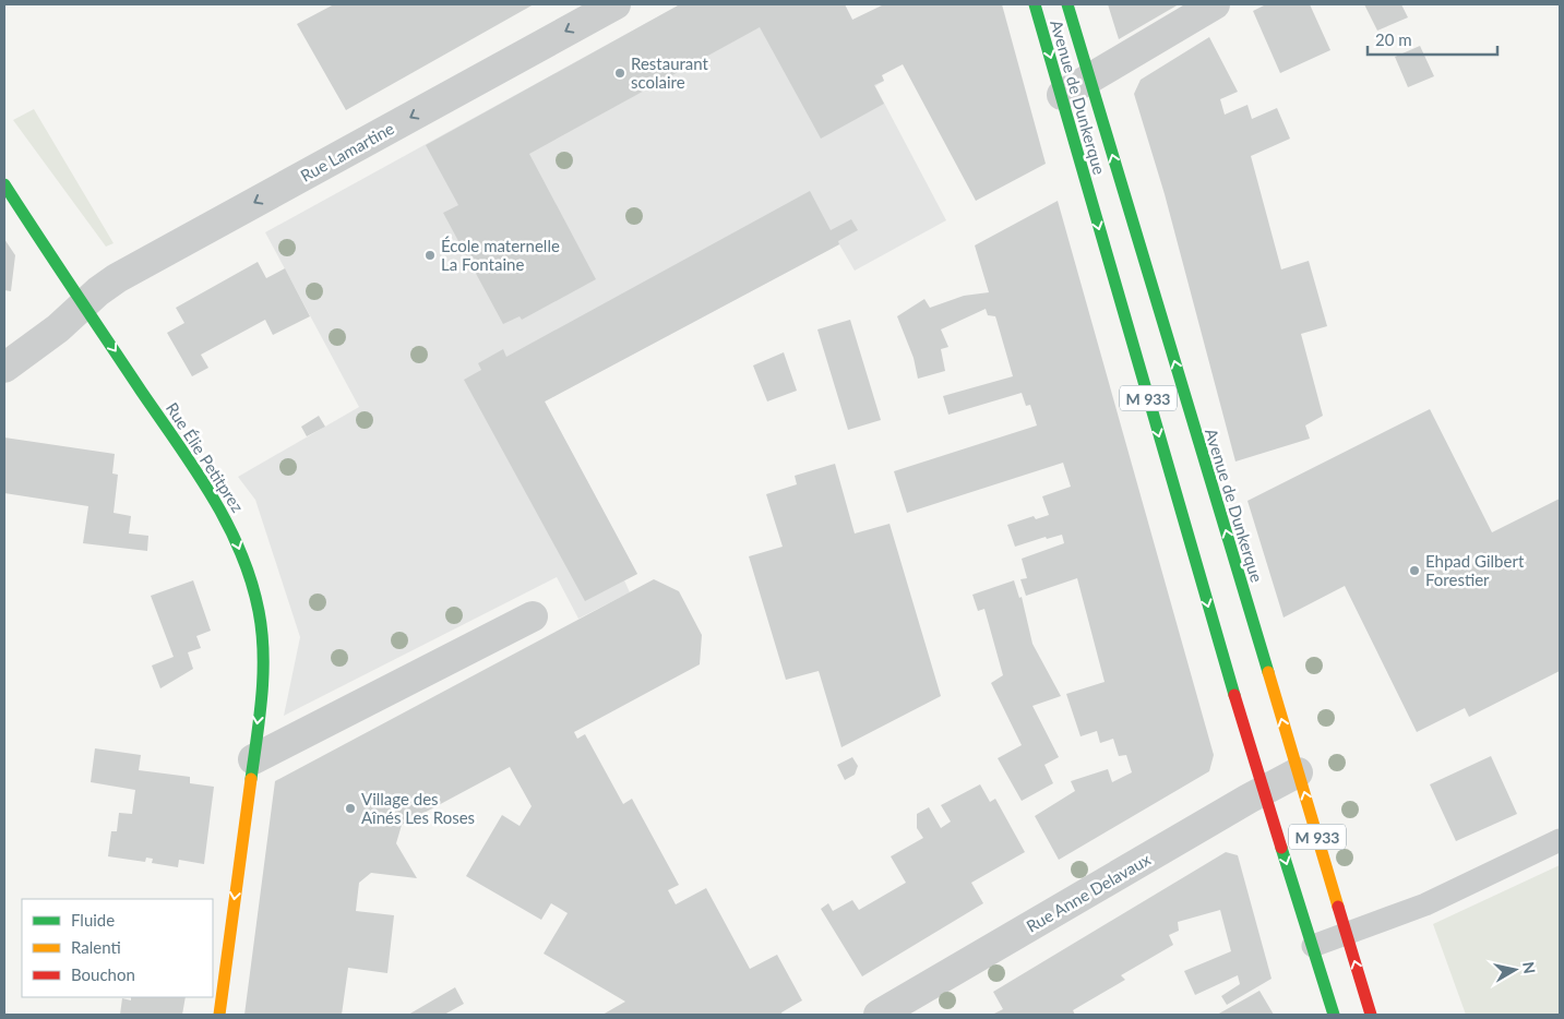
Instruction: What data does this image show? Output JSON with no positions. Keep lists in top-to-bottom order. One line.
{"streets":{"main road":["Avenue de Dunkerque","M 933","Rue Élie Petitprez"],"street":["Rue Lamartine","Rue Anne Delavaux"]},"crossings":[["Avenue de Dunkerque","Rue Anne Delavaux"],["Rue Lamartine","Rue Élie Petitprez"]],"one_way":["Rue Lamartine","Rue Élie Petitprez"],"places":["Restaurant scolaire","École maternelle La Fontaine","Ehpad Gilbert Forestier","Village des Aînés Les Roses"],"legend":["Fluide","Ralenti","Bouchon"],"scale_bar":"20 m","north":"right"}
